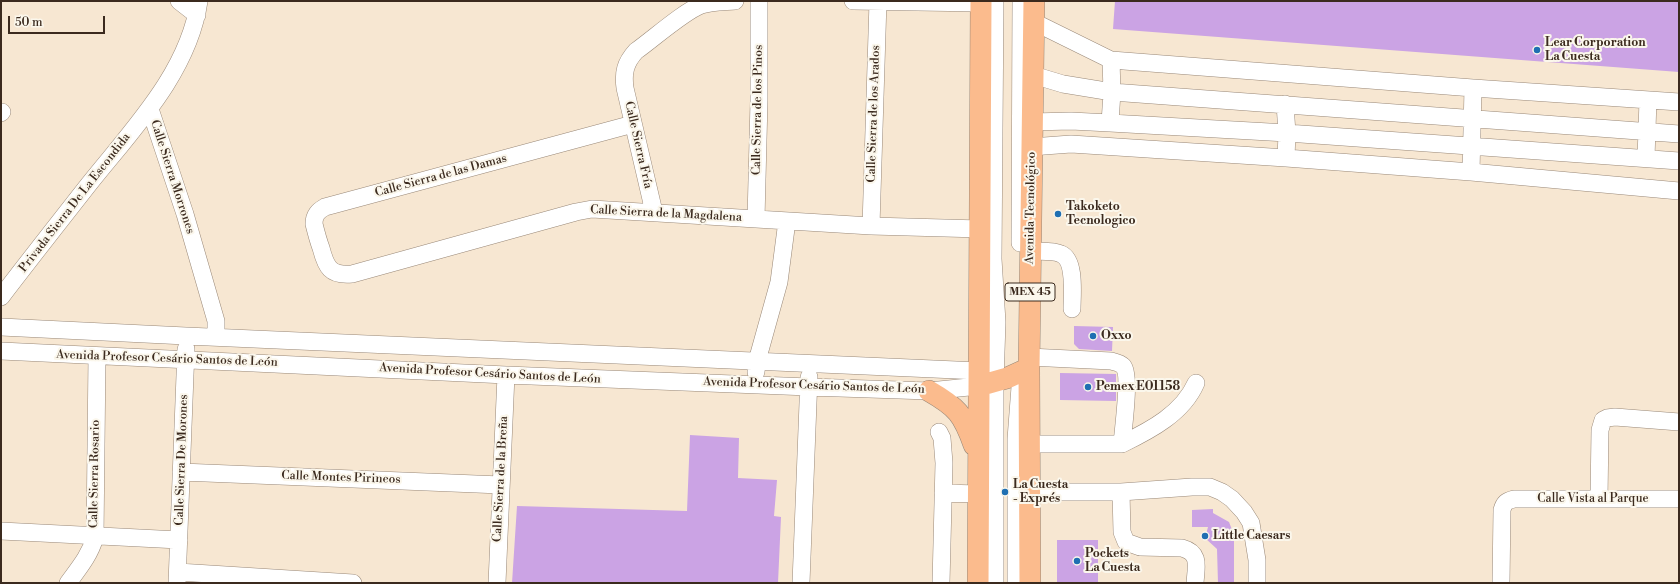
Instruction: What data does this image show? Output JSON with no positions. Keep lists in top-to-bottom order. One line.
{"streets":{"main road":["Avenida Tecnológico","MEX 45"],"street":["Calle Sierra de los Pinos","Calle Sierra de los Arados","Calle Sierra Fría","Calle Sierra de las Damas","Calle Sierra Morrones","Privada Sierra De La Escondida","Calle Sierra de la Magdalena","Avenida Profesor Cesário Santos de León","Calle Sierra De Morones","Calle Sierra Rosario","Calle Montes Pirineos","Calle Sierra de la Breña","Calle Vista al Parque"]},"crossings":[["Calle Sierra de los Pinos","Calle Sierra de la Magdalena"],["Calle Sierra de los Arados","Calle Sierra de la Magdalena"],["Calle Sierra Fría","Calle Sierra de las Damas"],["Calle Sierra Fría","Calle Sierra de la Magdalena"],["Calle Sierra de las Damas","Calle Sierra de la Magdalena"],["Calle Sierra Morrones","Privada Sierra De La Escondida"],["Calle Sierra Morrones","Avenida Profesor Cesário Santos de León"],["Avenida Profesor Cesário Santos de León","Calle Sierra De Morones"],["Avenida Profesor Cesário Santos de León","Calle Sierra Rosario"],["Avenida Profesor Cesário Santos de León","Calle Sierra de la Breña"],["Calle Sierra De Morones","Calle Montes Pirineos"],["Calle Montes Pirineos","Calle Sierra de la Breña"]],"places":["Lear Corporation La Cuesta","Takoketo Tecnologico","Oxxo","Pemex E01158","La Cuesta - Exprés","Little Caesars","Pockets La Cuesta"],"scale_bar":"50 m"}
